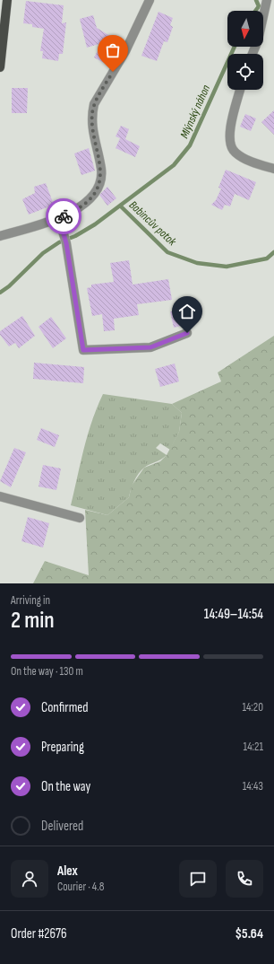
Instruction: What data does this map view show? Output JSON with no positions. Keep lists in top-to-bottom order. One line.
{"water":["Mlýnský náhon","Babincův potok"],"north":"bottom","page":{"heading":["2 min","Arriving in","14:49–14:54"],"panel":["Alex","Courier · 4.8","Order #2676","$5.64"],"bar":"On the way · 130 m","list":[["Confirmed","14:20"],["Preparing","14:21"],["On the way","14:43"],"Delivered"]}}
